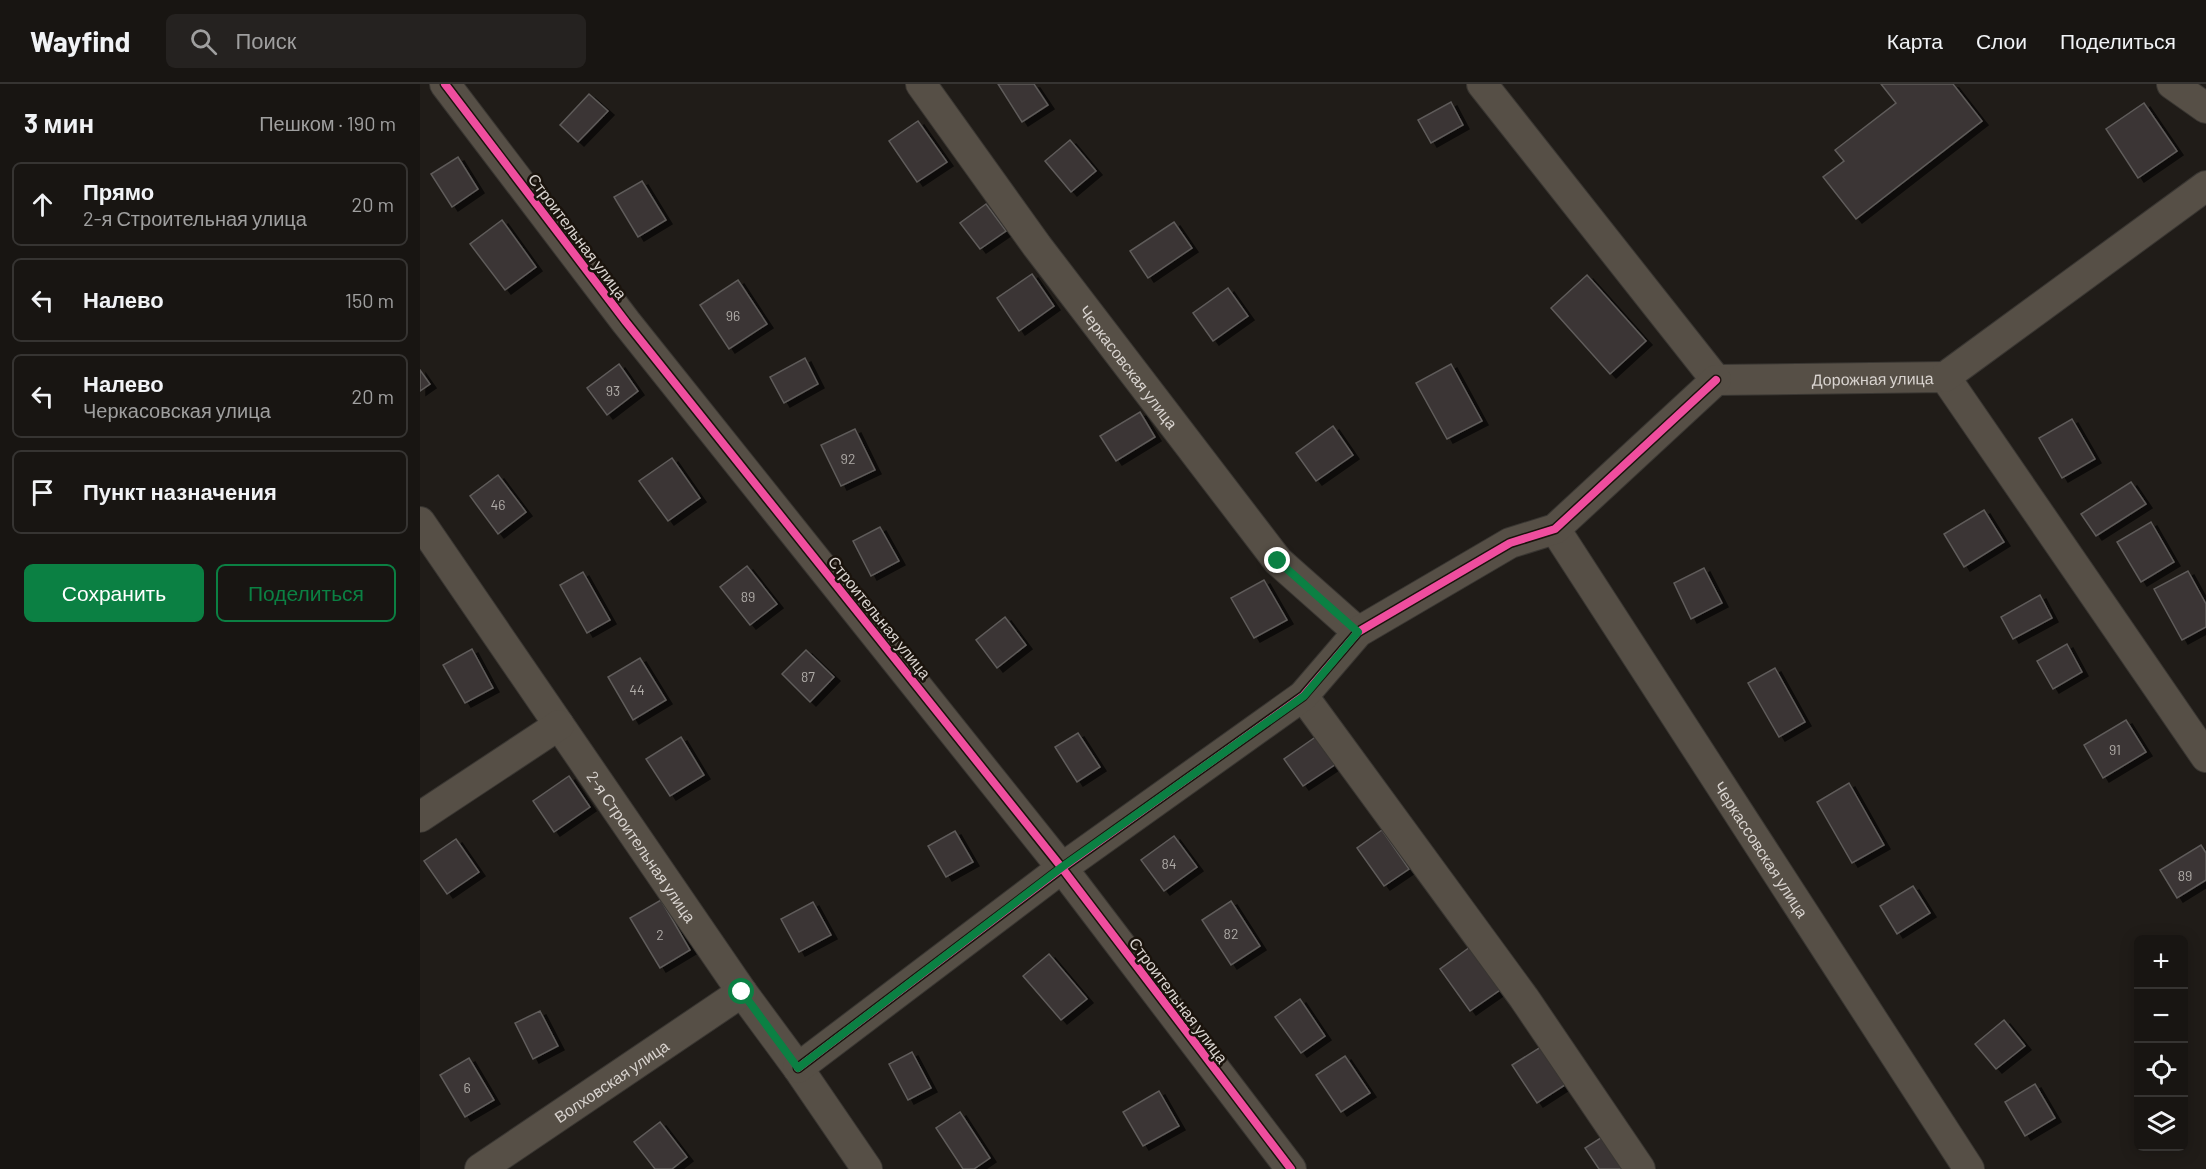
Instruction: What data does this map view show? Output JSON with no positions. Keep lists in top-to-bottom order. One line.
{"streets":{"street":["Строительная улица","Черкасовская улица","Дорожная улица","2-я Строительная улица","Черкассовская улица","Волховская улица"]},"crossings":[["2-я Строительная улица","Волховская улица"]],"house_numbers":["96","93","92","46","89","87","44","91","84","89","82","2","6"],"page":{"header":"Wayfind","search":"Поиск","nav":["Карта","Слои","Поделиться"],"heading":["3 мин","Пешком · 190 m"],"list":[["Прямо","2-я Строительная улица","20 m"],["Налево","150 m"],["Налево","Черкасовская улица","20 m"],"Пункт назначения"],"buttons":["Сохранить","Поделиться"],"map_buttons":["+","−"]}}
